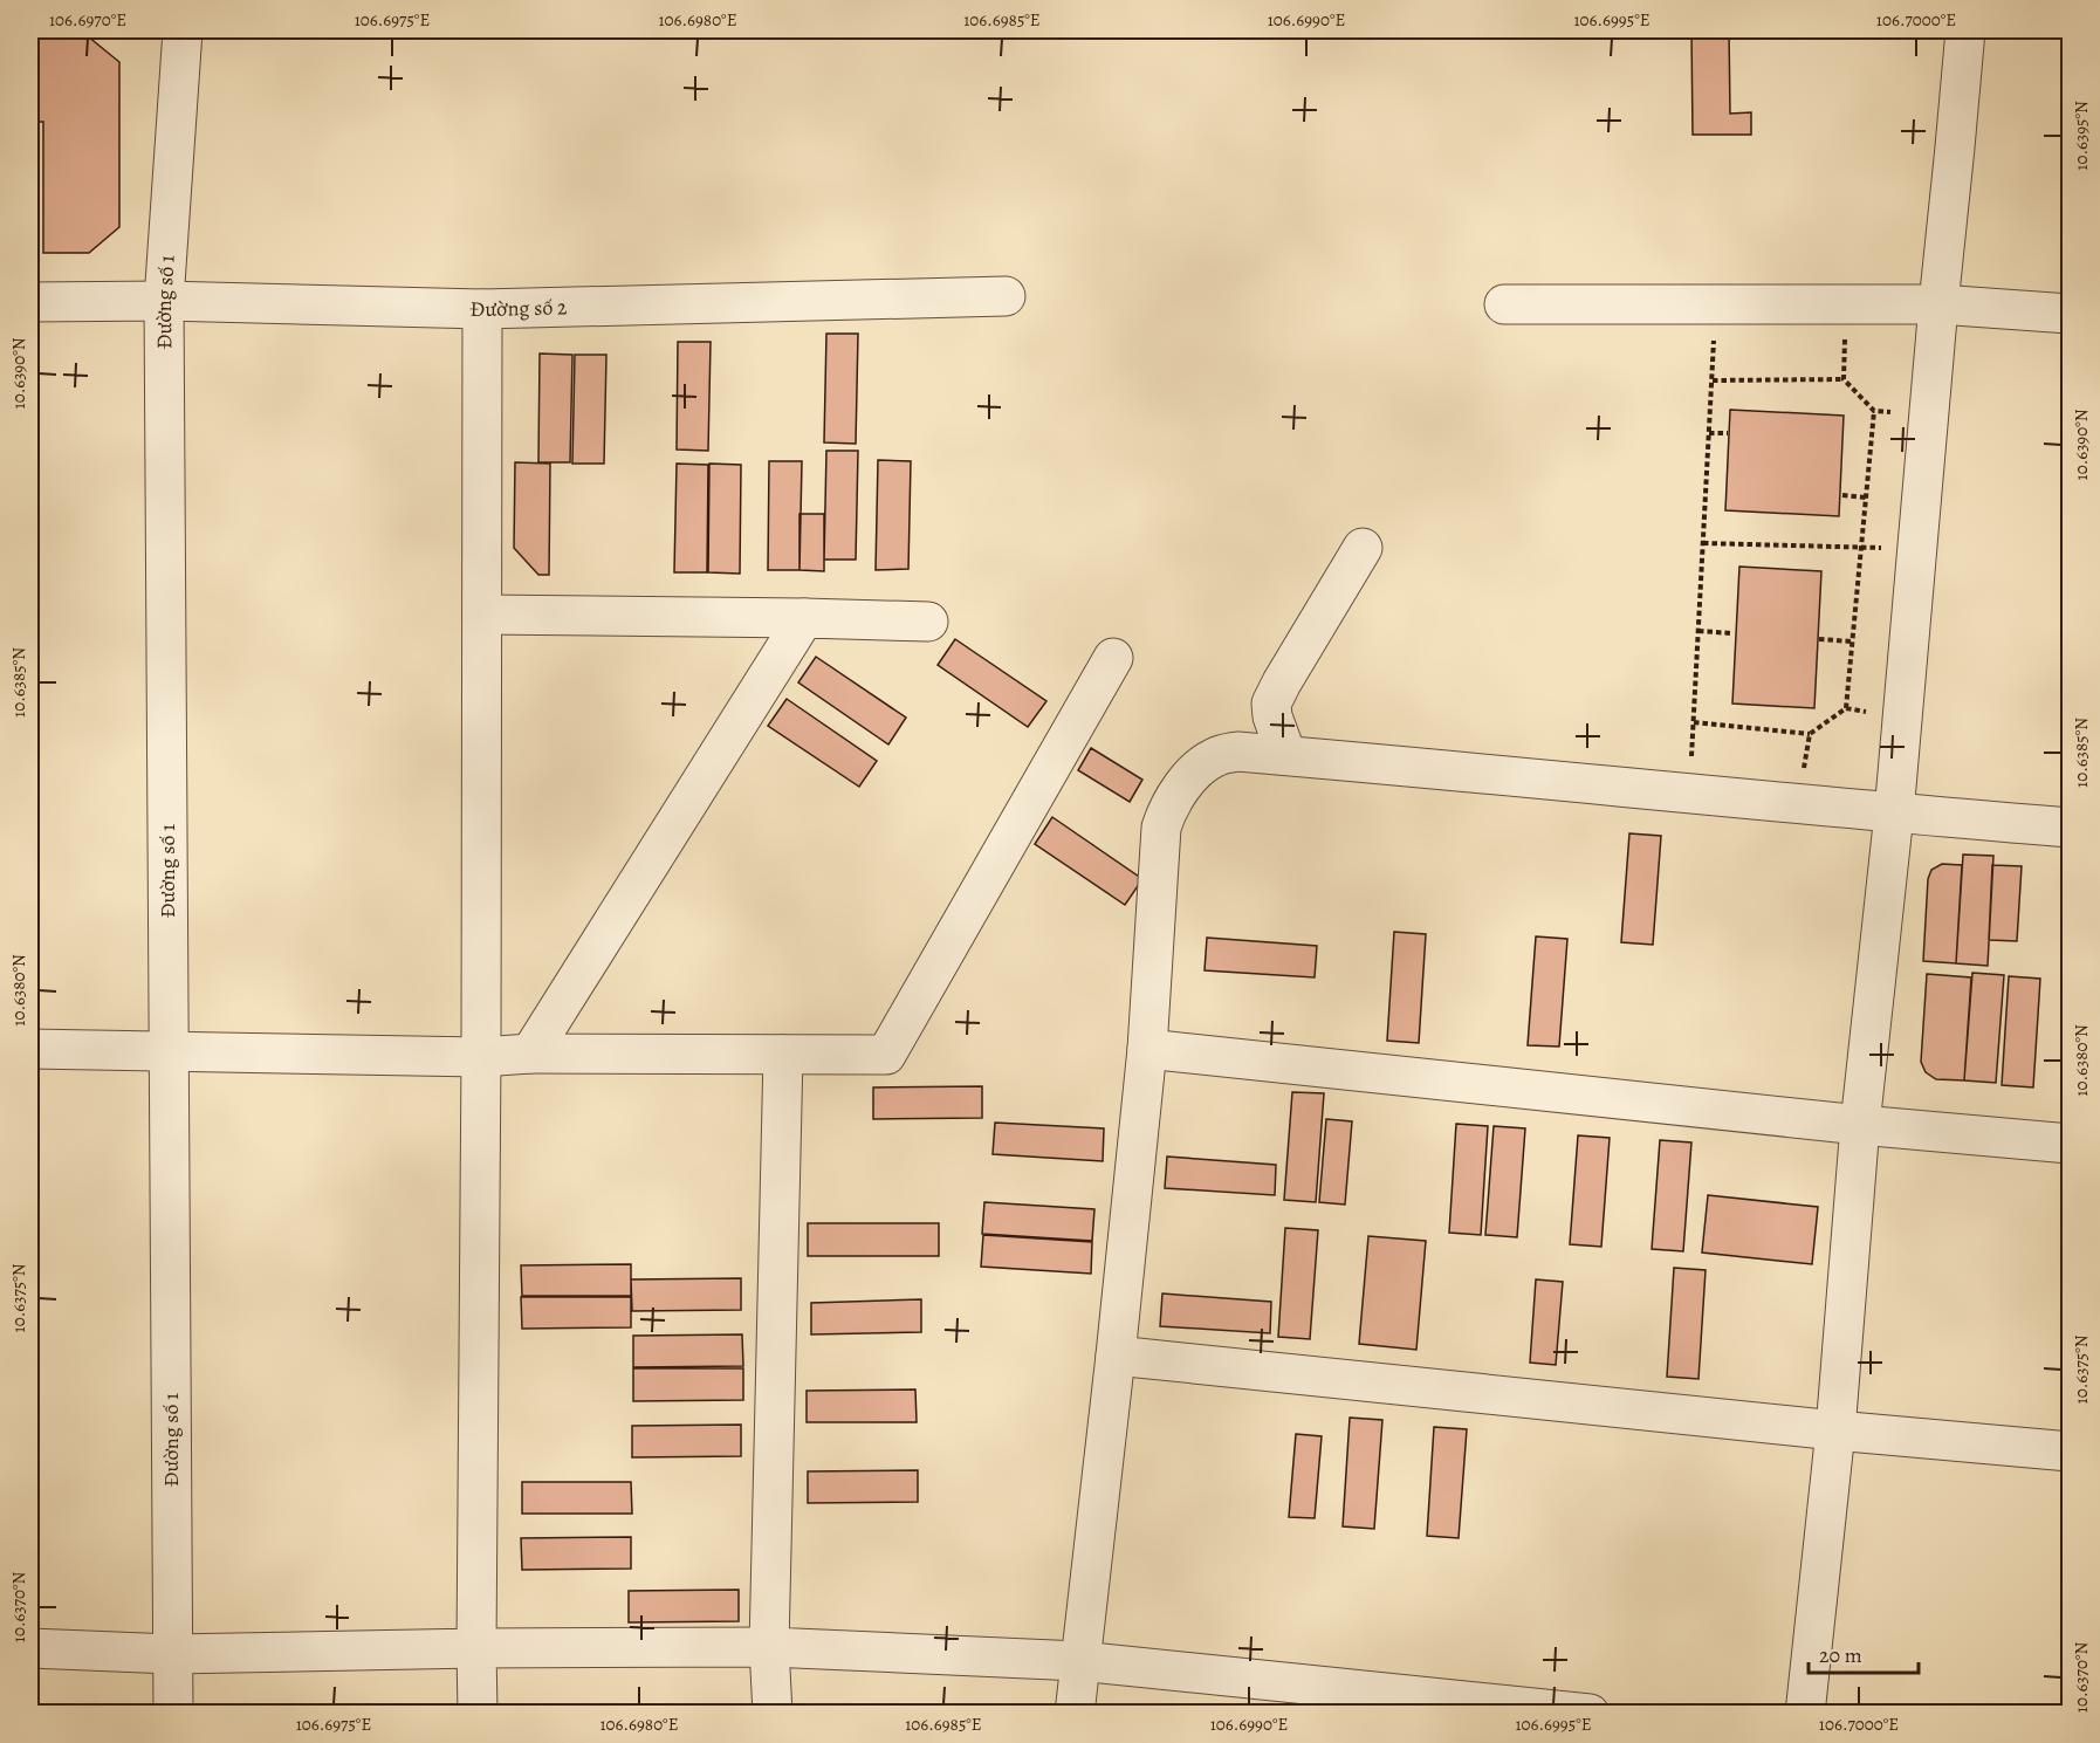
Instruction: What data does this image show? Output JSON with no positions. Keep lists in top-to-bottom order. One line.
{"streets":{"street":["Đường số 1","Đường số 2"]},"crossings":[["Đường số 1","Đường số 2"]],"scale_bar":"20 m","coordinates":["106.6970°E","106.6975°E","106.6980°E","106.6985°E","106.6990°E","106.6995°E","106.7000°E","10.6395°N","10.6390°N","10.6385°N","10.6380°N","10.6375°N","10.6370°N"]}
